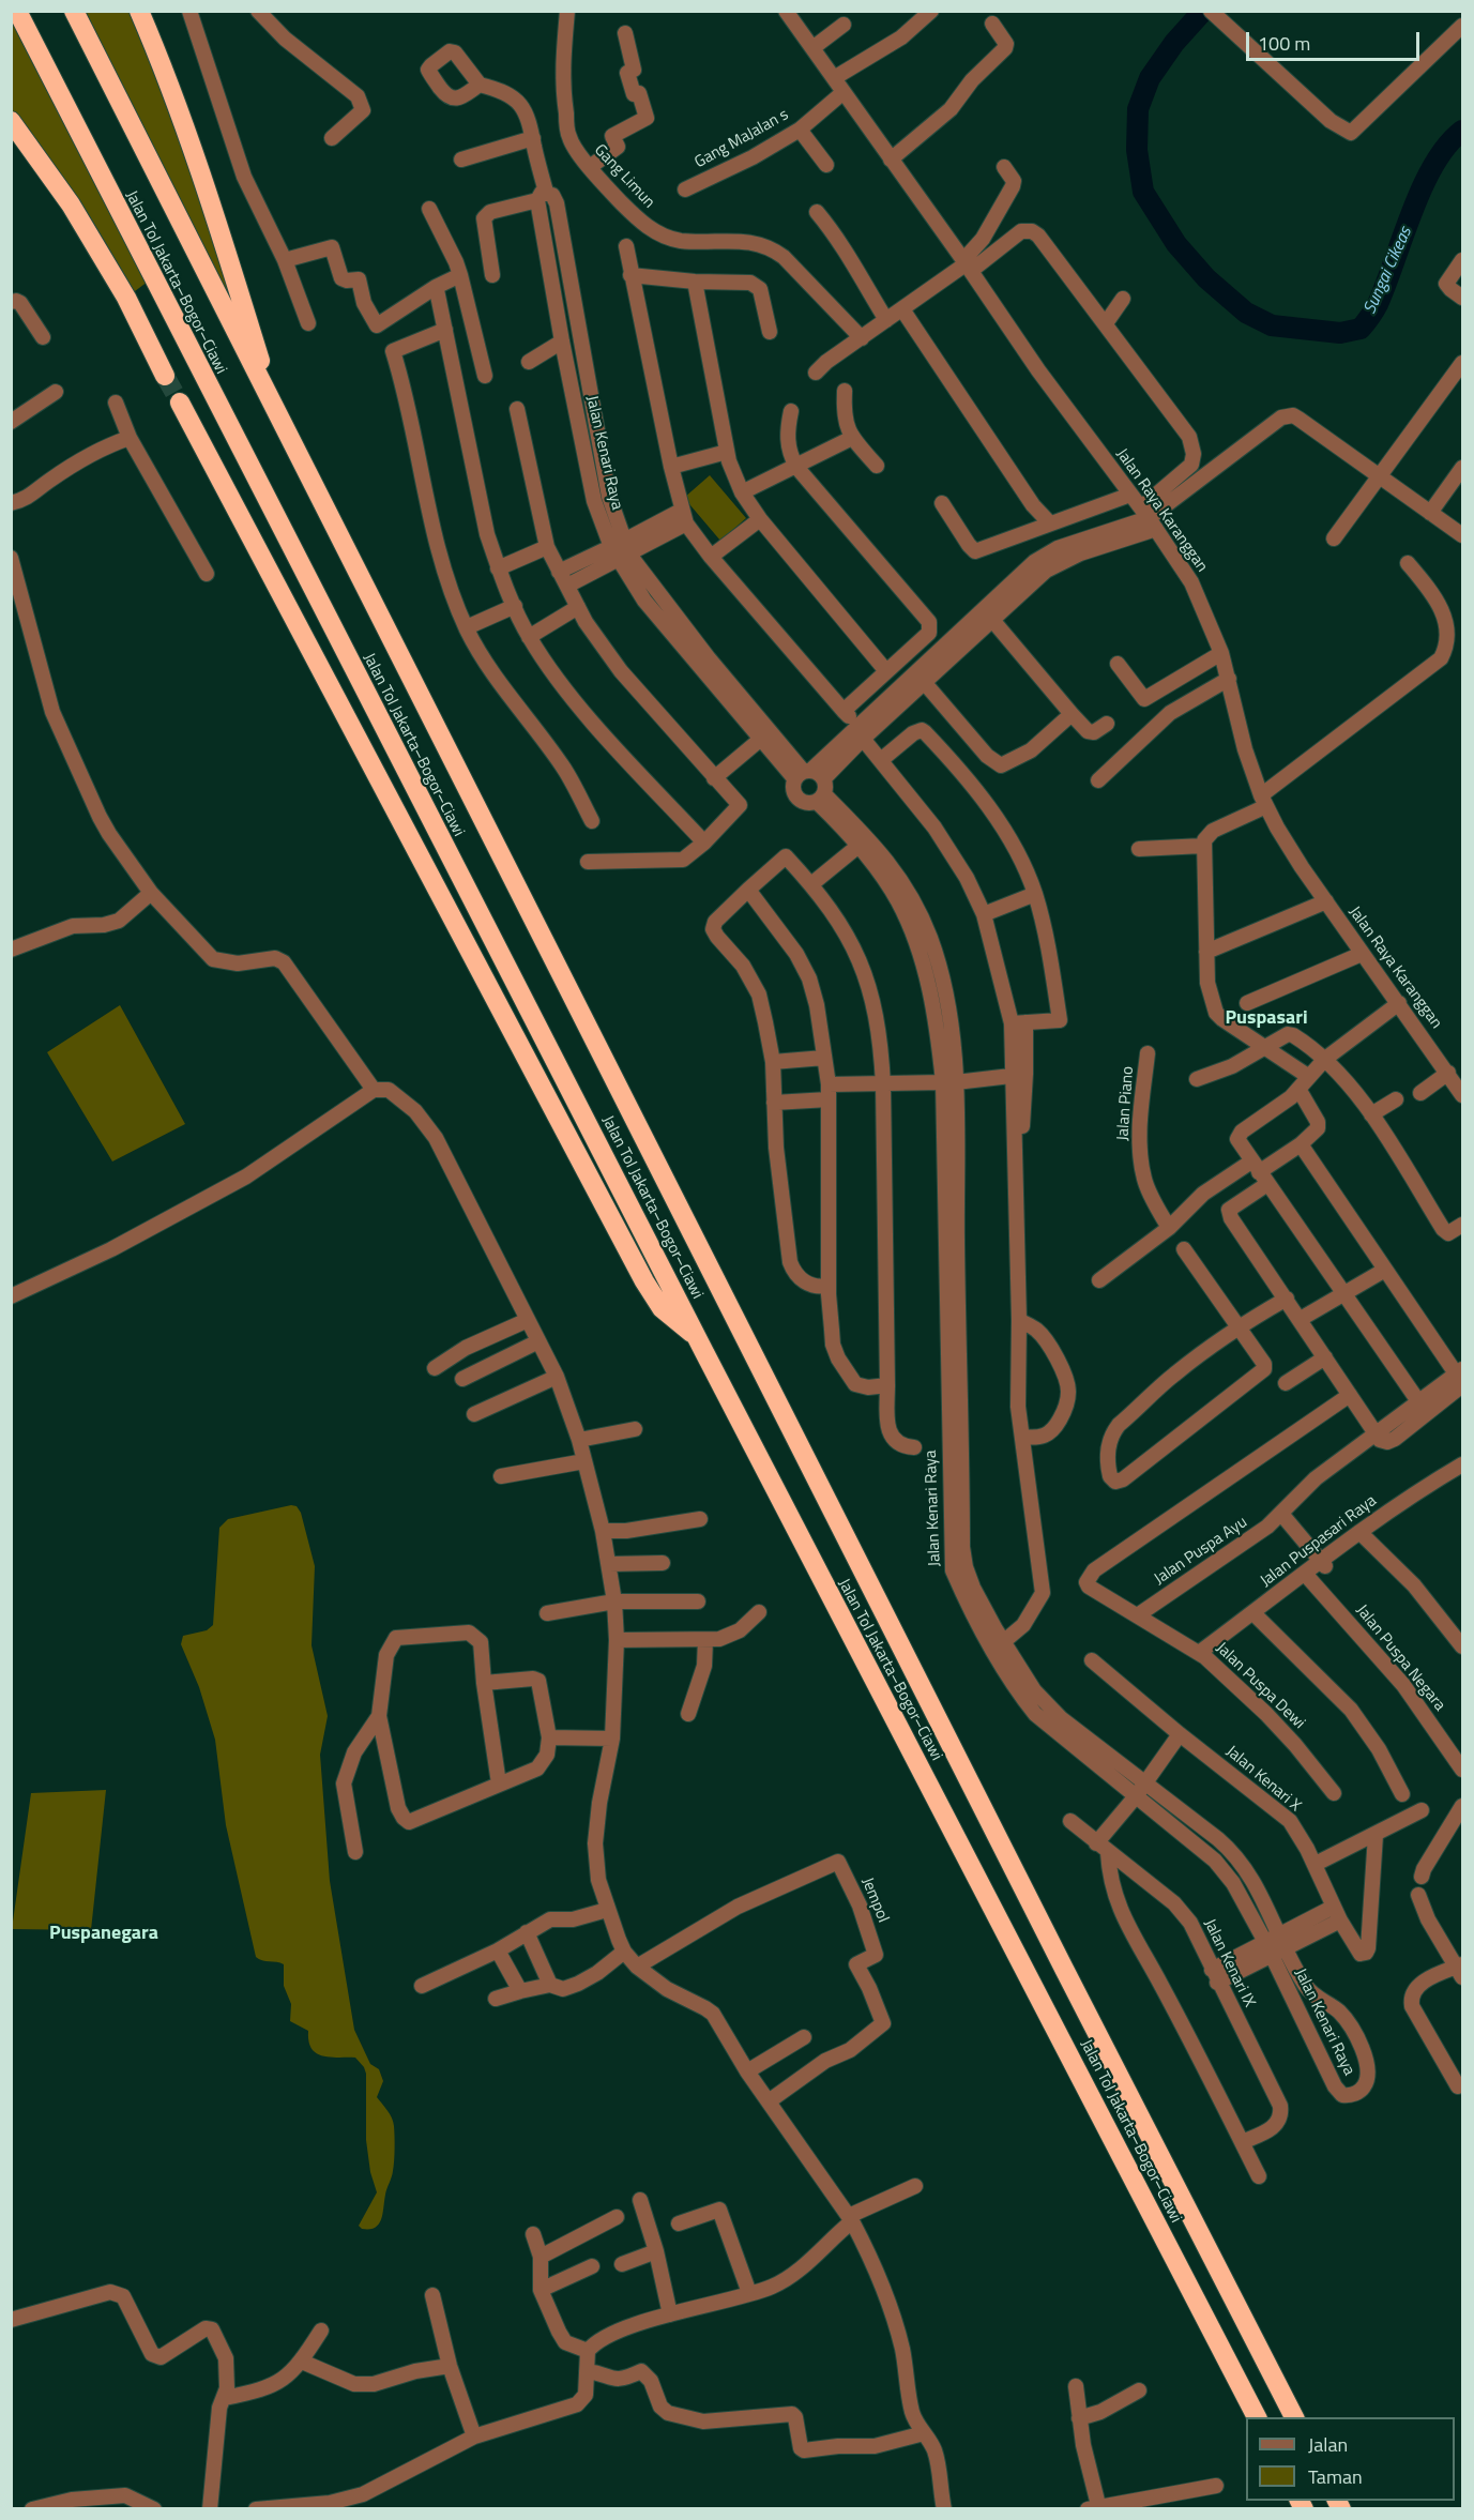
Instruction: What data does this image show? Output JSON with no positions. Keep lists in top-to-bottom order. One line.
{"streets":{"highway":["Jalan Tol Jakarta–Bogor–Ciawi"],"street":["Gang MaJalan s","Gang Limun","Jalan Kenari Raya","Jalan Raya Karanggan","Jalan Piano","Jalan Puspasari Raya","Jalan Puspa Ayu","Jalan Puspa Negara","Jalan Puspa Dewi","Jalan Kenari X","Jempol","Jalan Kenari IX"]},"crossings":[["Gang MaJalan s","Jalan Raya Karanggan"],["Jalan Puspasari Raya","Jalan Puspa Negara"],["Jalan Puspasari Raya","Jalan Puspa Dewi"],["Jalan Puspa Ayu","Jalan Puspa Dewi"]],"districts":["Puspasari","Puspanegara"],"water":["Sungai Cikeas"],"legend":["Jalan","Taman"],"scale_bar":"100 m"}
